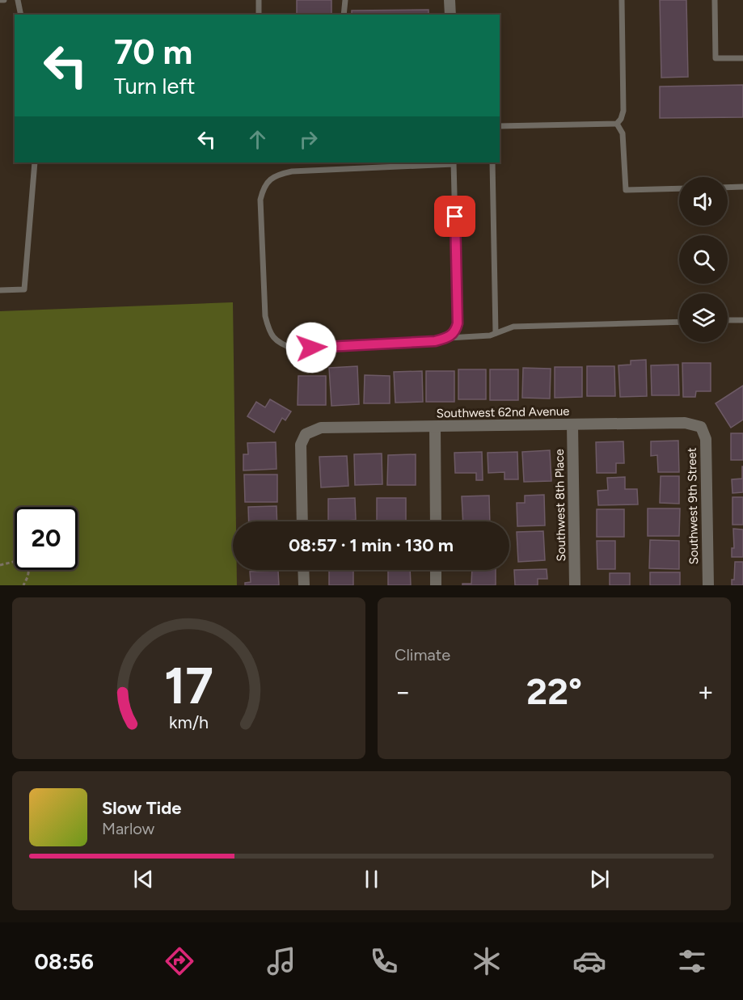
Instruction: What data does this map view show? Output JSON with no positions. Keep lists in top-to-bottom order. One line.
{"streets":{"street":["Southwest 62nd Avenue","Southwest 8th Place","Southwest 9th Street"]},"crossings":[["Southwest 62nd Avenue","Southwest 8th Place"],["Southwest 62nd Avenue","Southwest 9th Street"]],"page":{"turn":["70 m","Turn left"],"limit":"20","trip":"08:57 · 1 min · 130 m","tile":"Climate","heat":["−","22°","+"],"song":["Slow Tide","Marlow"],"tabs":"08:56","gauge":["17","km/h"]}}
